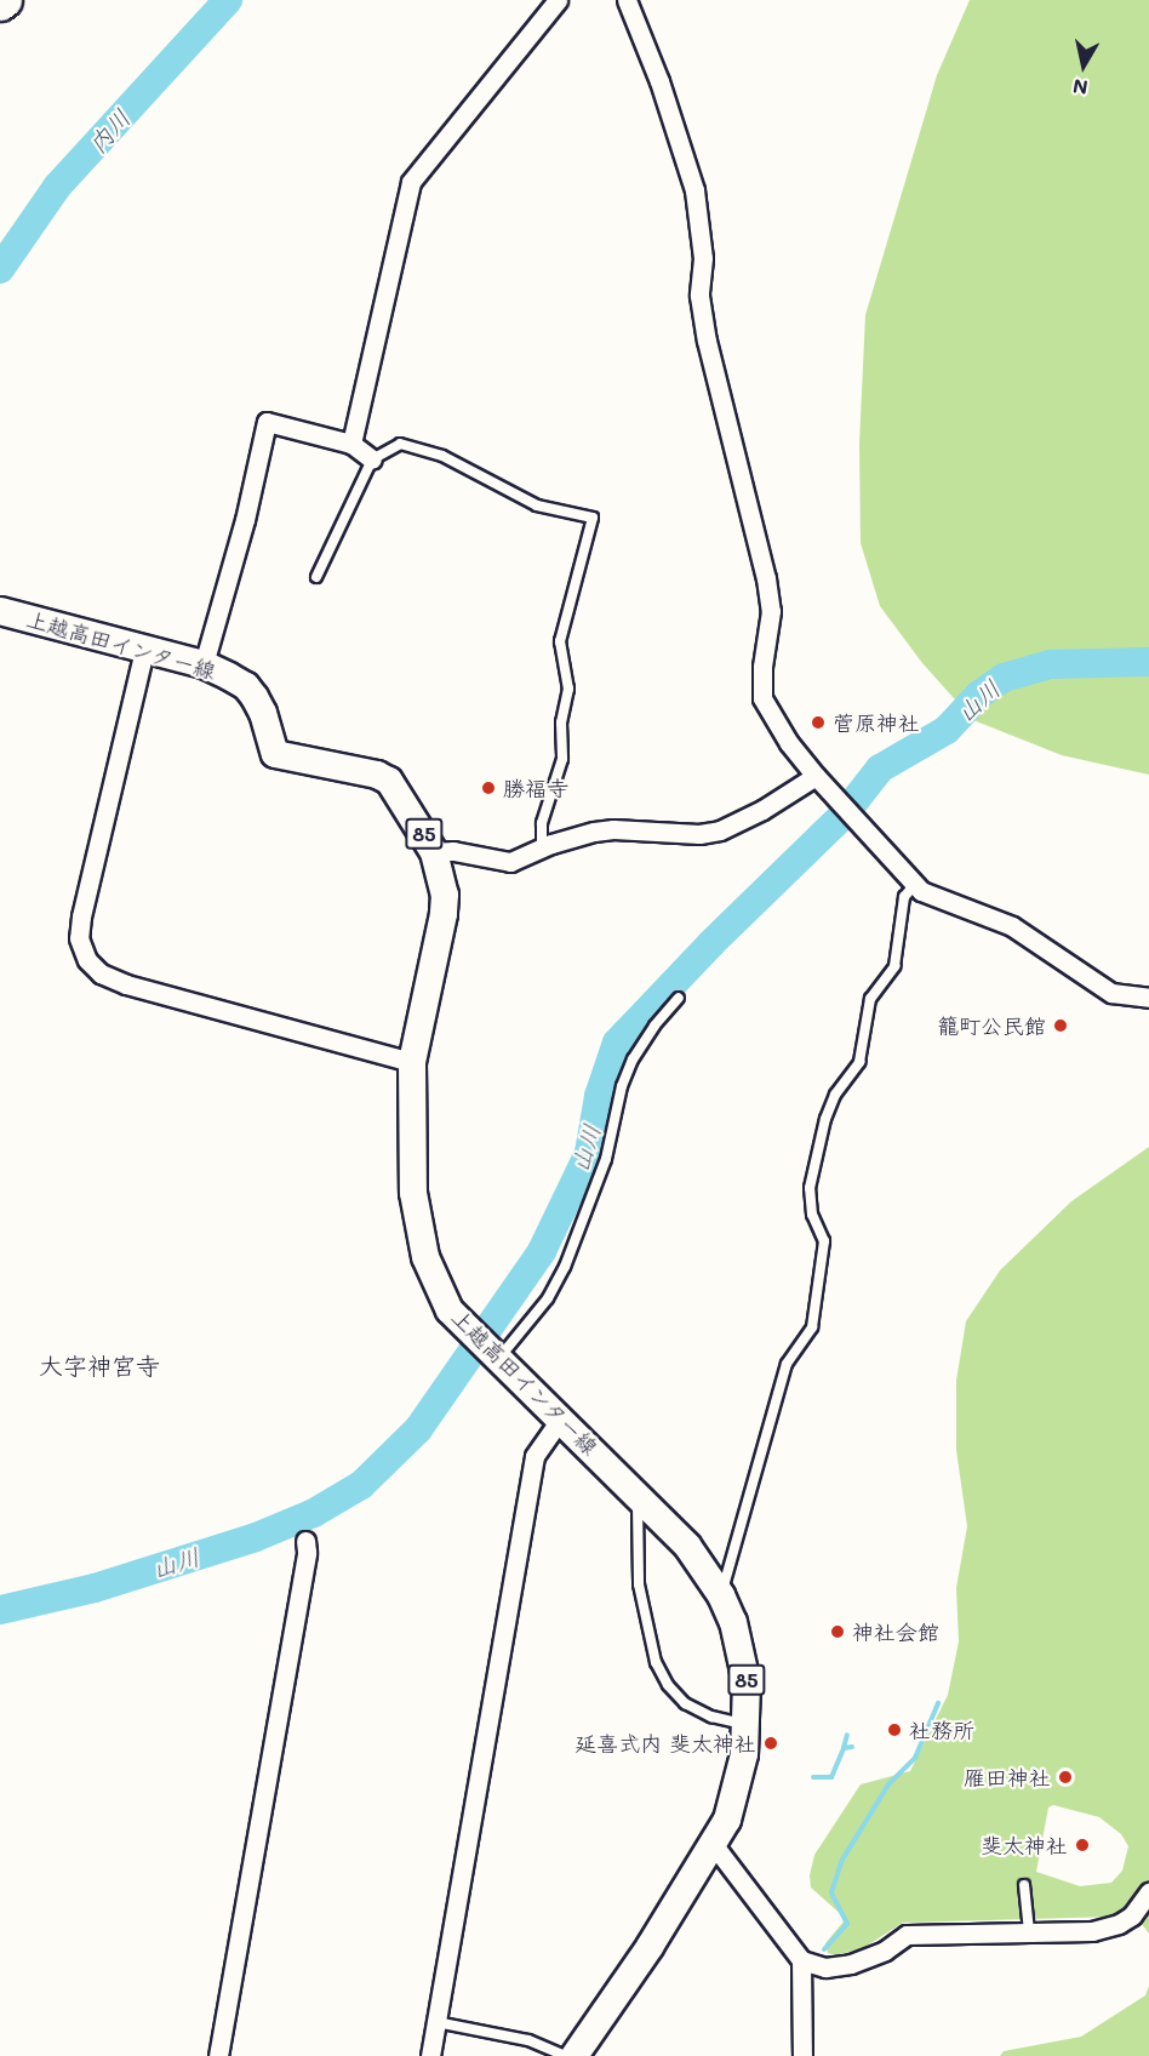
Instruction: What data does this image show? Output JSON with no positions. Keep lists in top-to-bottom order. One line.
{"streets":{"main road":["上越高田インター線","85"]},"districts":["大字神宮寺"],"water":["内川","山川"],"places":["菅原神社","勝福寺","籠町公民館","神社会館","社務所","延喜式内 斐太神社","雁田神社","斐太神社"],"north":"bottom"}
